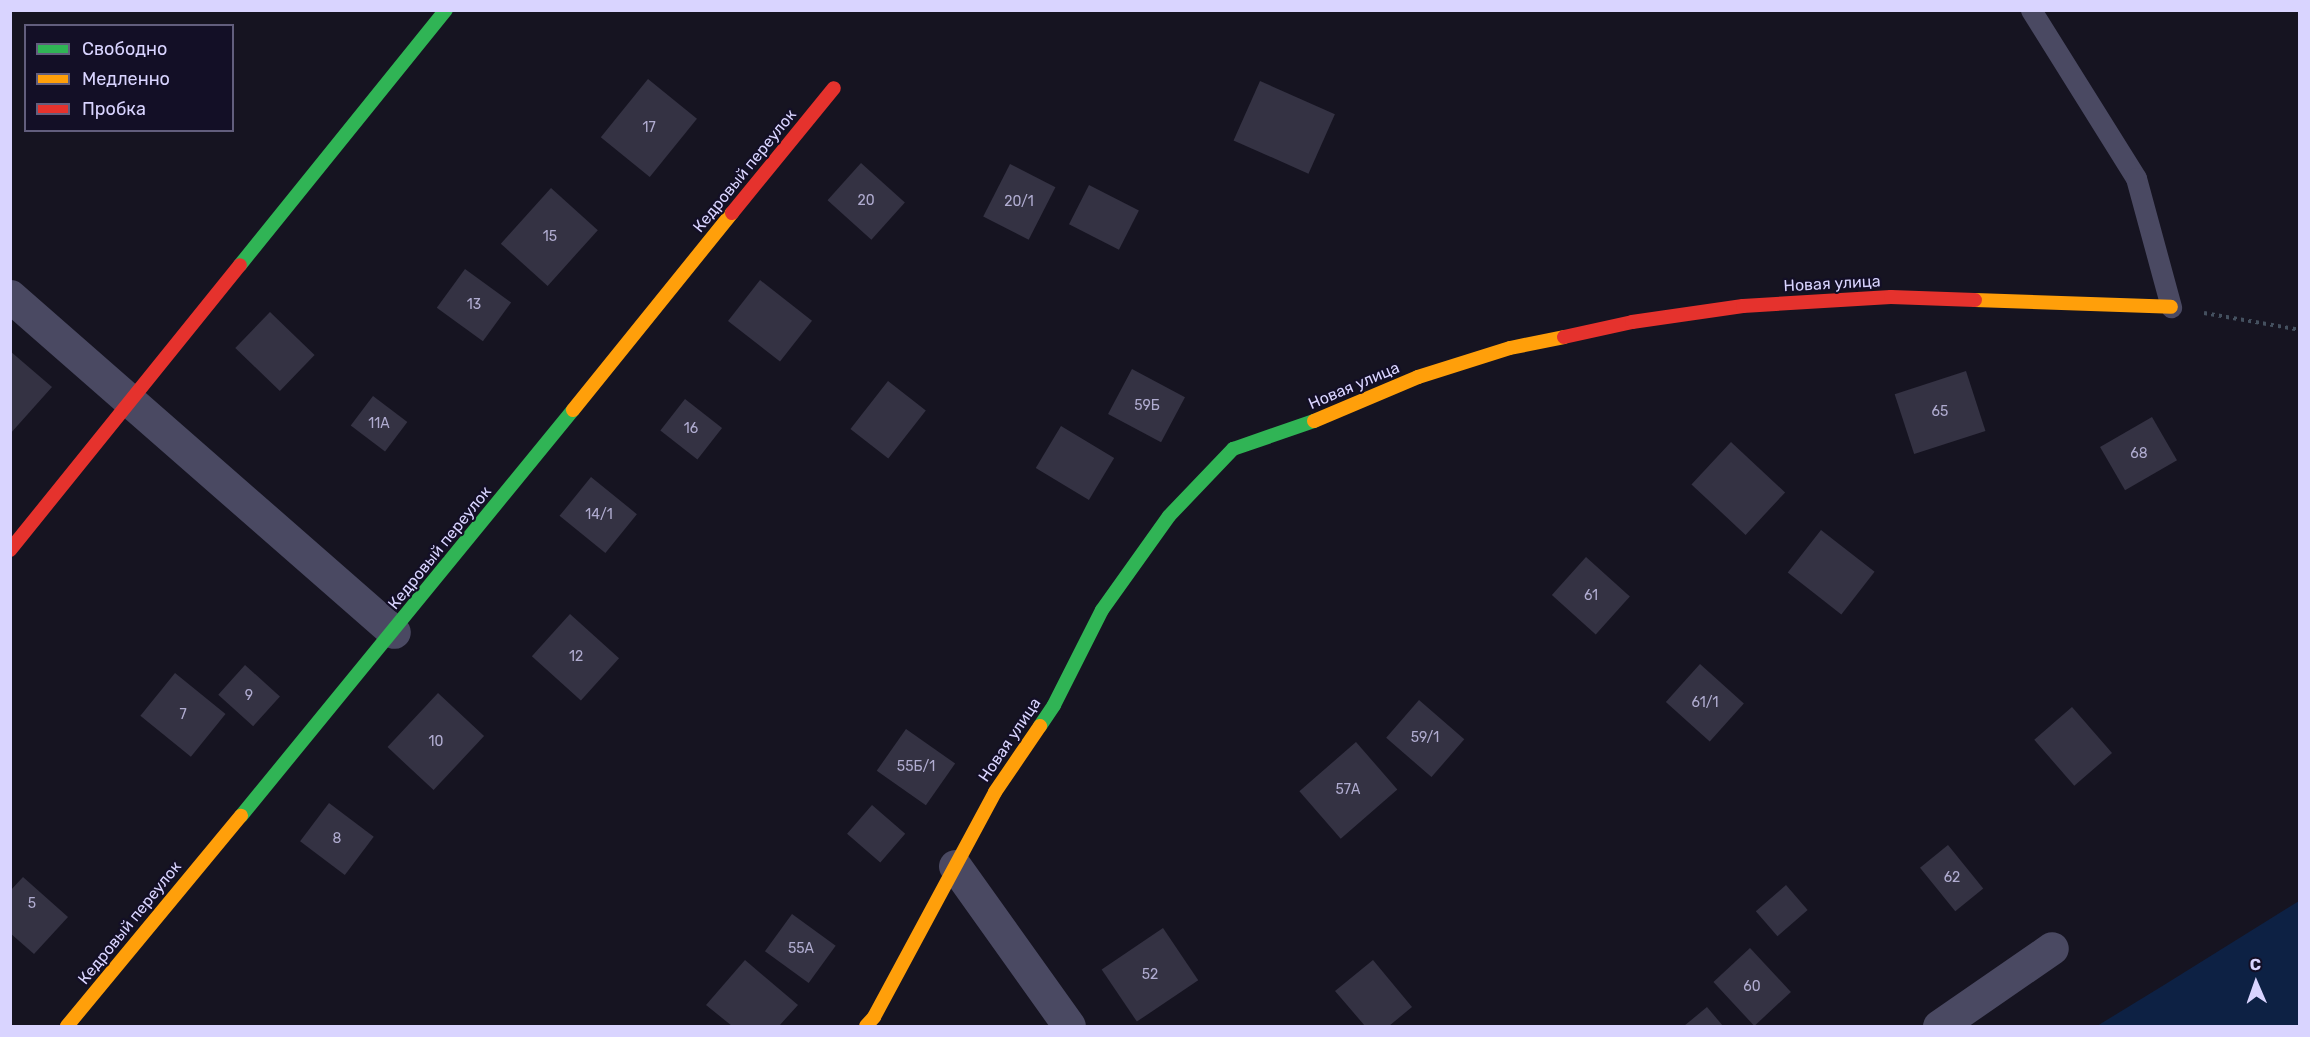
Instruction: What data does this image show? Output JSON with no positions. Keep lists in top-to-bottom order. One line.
{"streets":{"street":["Кедровый переулок","Новая улица"]},"house_numbers":["17","20","20/1","15","13","59Б","65","11А","16","68","14/1","61","12","9","61/1","7","59/1","10","55Б/1","57А","8","62","5","55А","52","60"],"legend":["Свободно","Медленно","Пробка"],"north":"top"}
